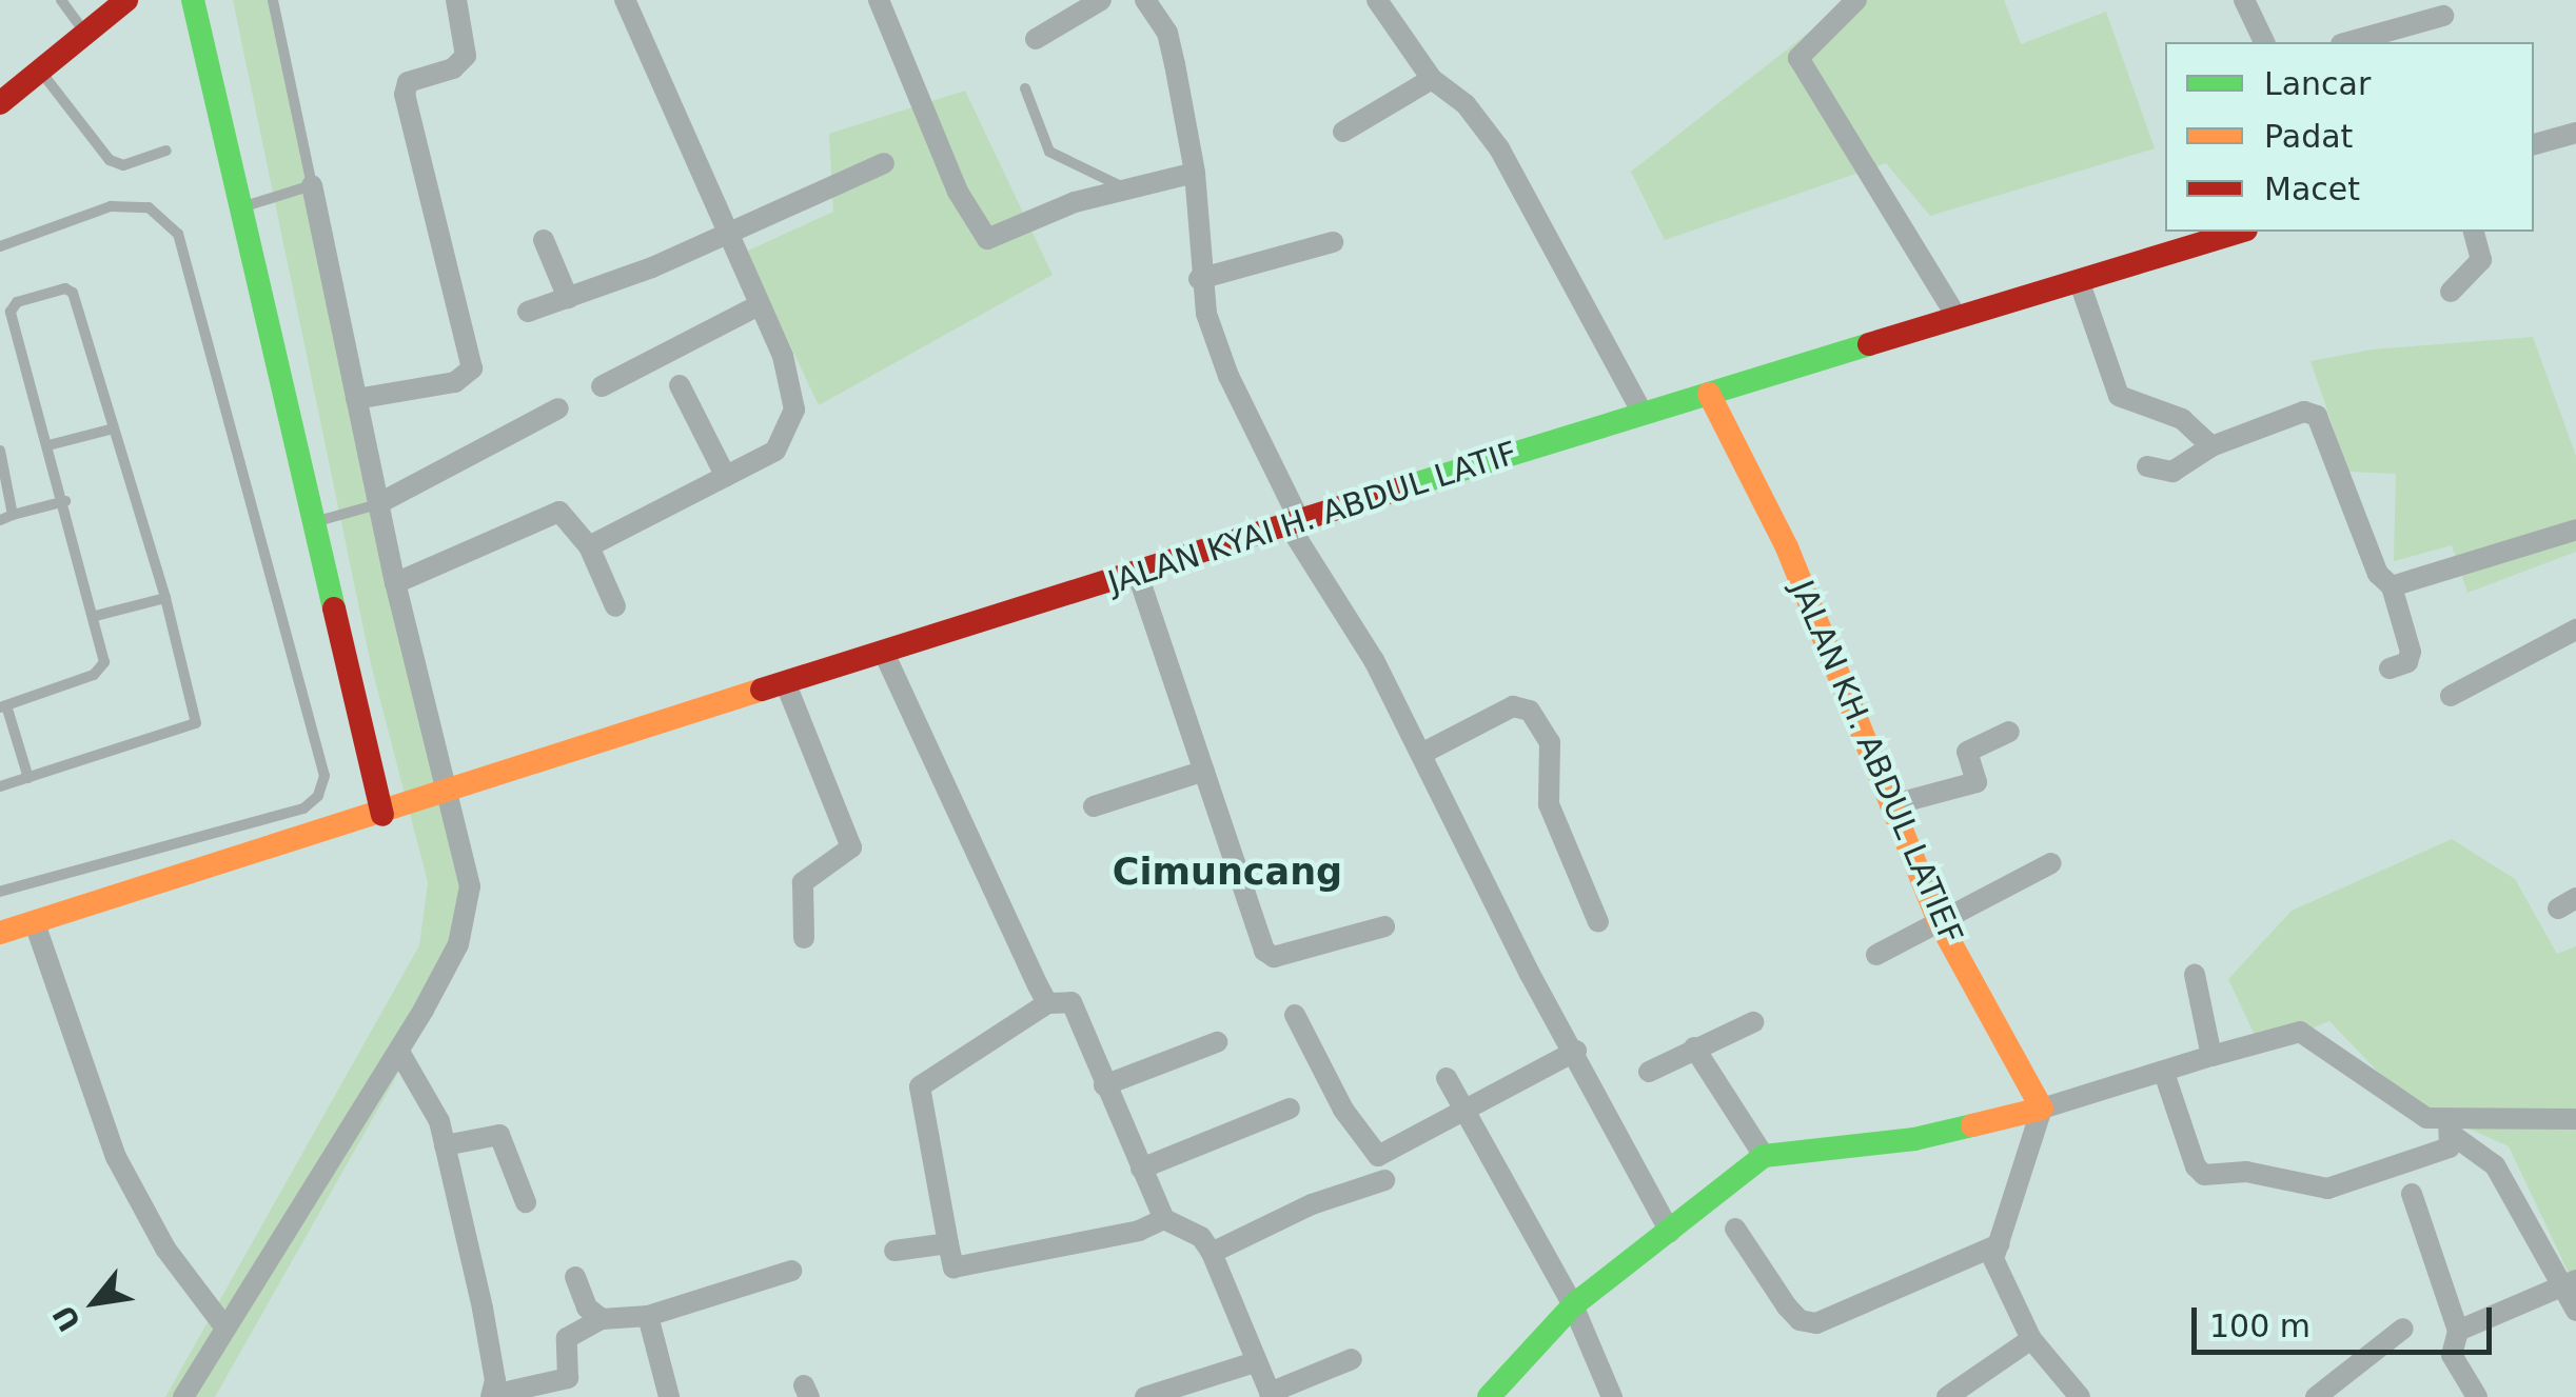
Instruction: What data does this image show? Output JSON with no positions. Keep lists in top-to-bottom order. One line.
{"streets":{"street":["JALAN KYAI H. ABDUL LATIF","JALAN KH. ABDUL LATIEF"]},"crossings":[["JALAN KYAI H. ABDUL LATIF","JALAN KH. ABDUL LATIEF"]],"districts":["Cimuncang"],"legend":["Lancar","Padat","Macet"],"scale_bar":"100 m","north":"bottom left"}
